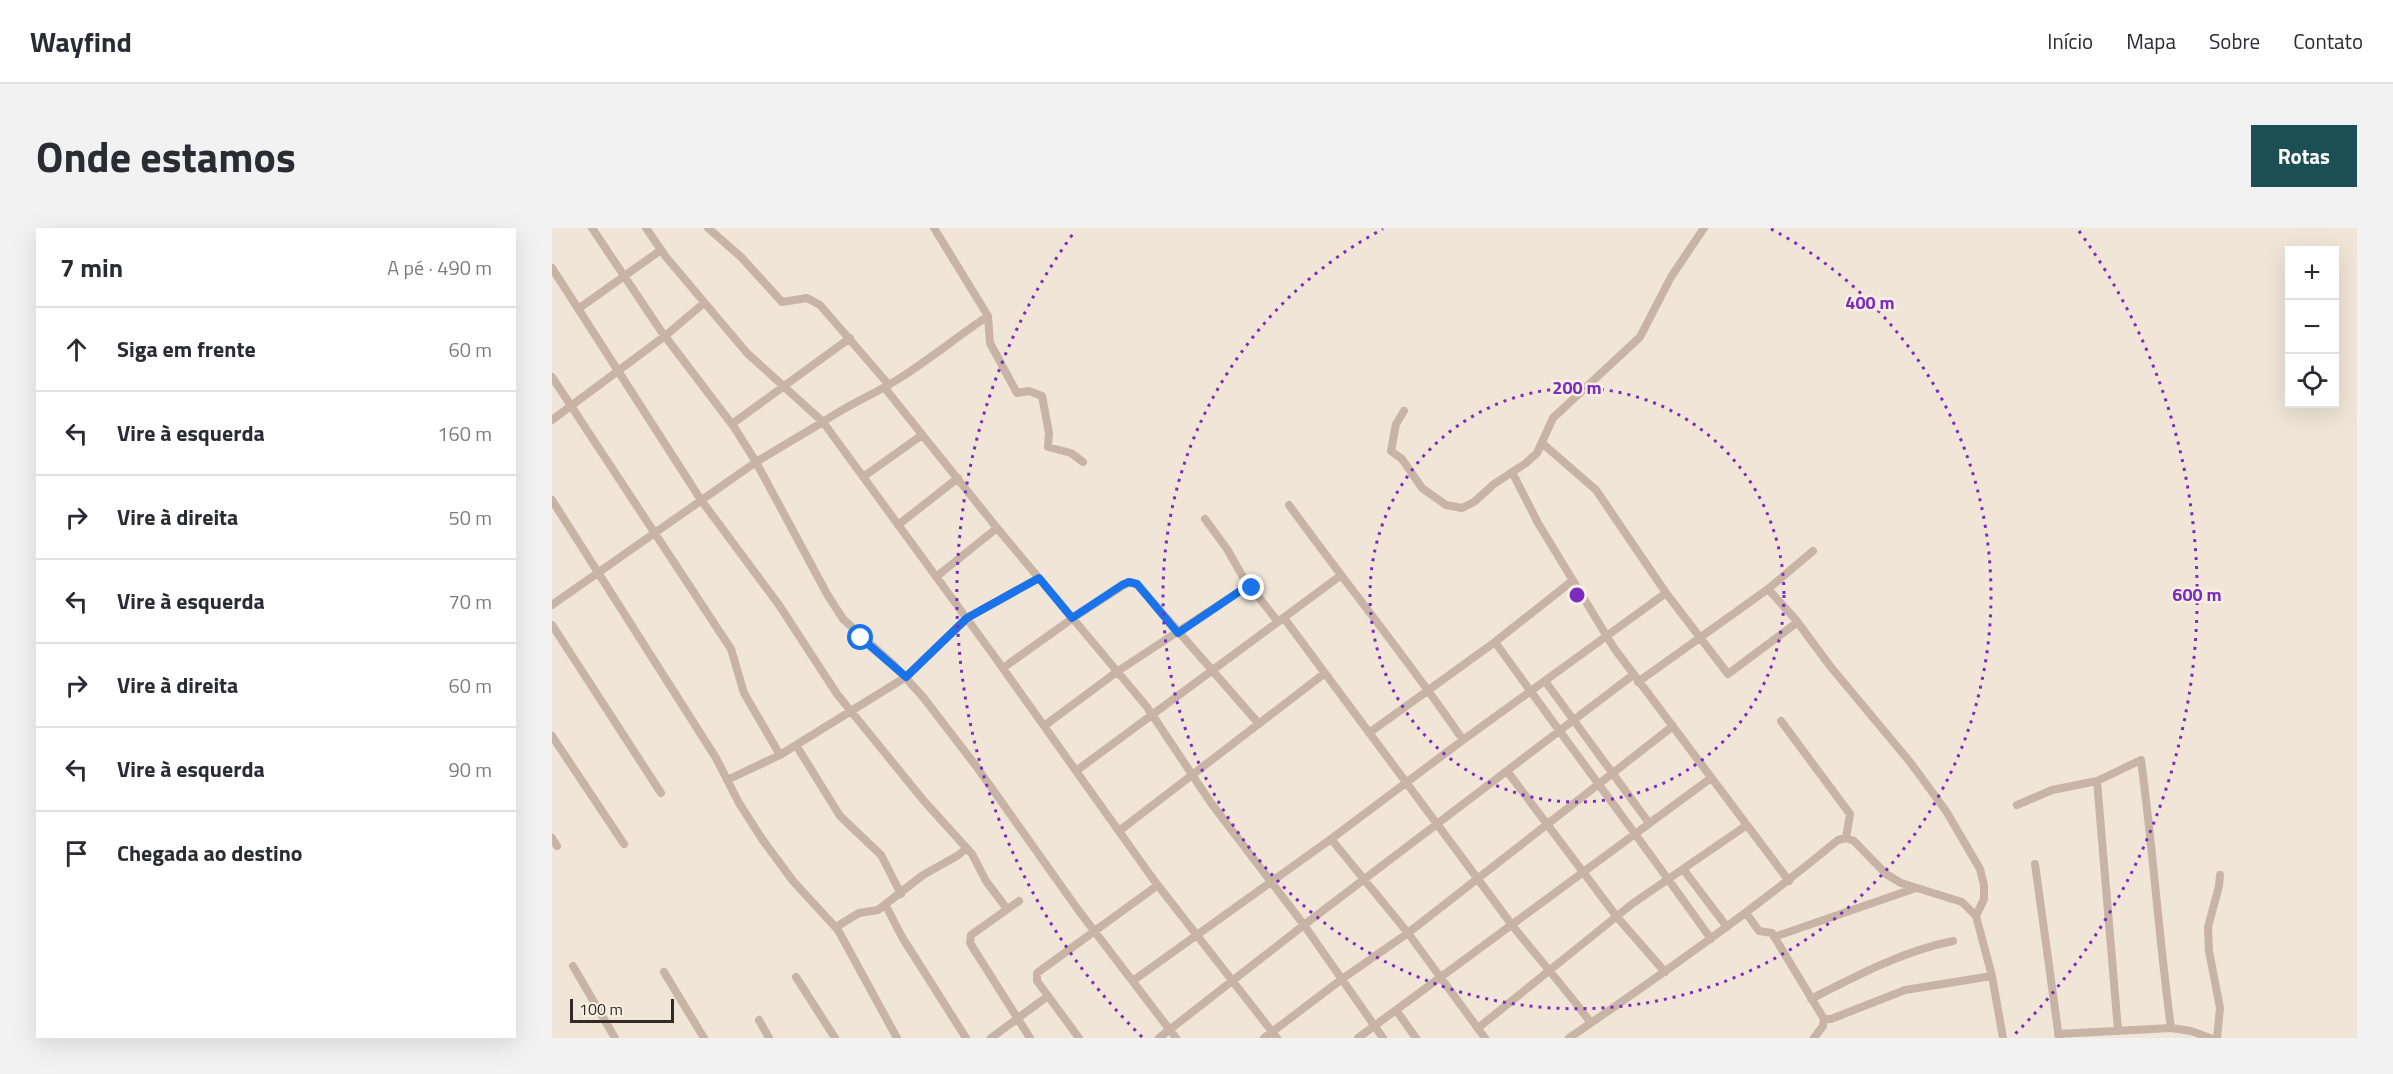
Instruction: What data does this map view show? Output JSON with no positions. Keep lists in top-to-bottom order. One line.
{"scale_bar":"100 m","page":{"header":"Wayfind","nav":["Início","Mapa","Sobre","Contato"],"title":"Onde estamos","buttons":"Rotas","heading":["7 min","A pé · 490 m"],"map_buttons":["+","−"],"list":[["Siga em frente","60 m"],["Vire à esquerda","160 m"],["Vire à direita","50 m"],["Vire à esquerda","70 m"],["Vire à direita","60 m"],["Vire à esquerda","90 m"],"Chegada ao destino"],"scale":"100 m"},"rings":["400 m","200 m","600 m"]}
